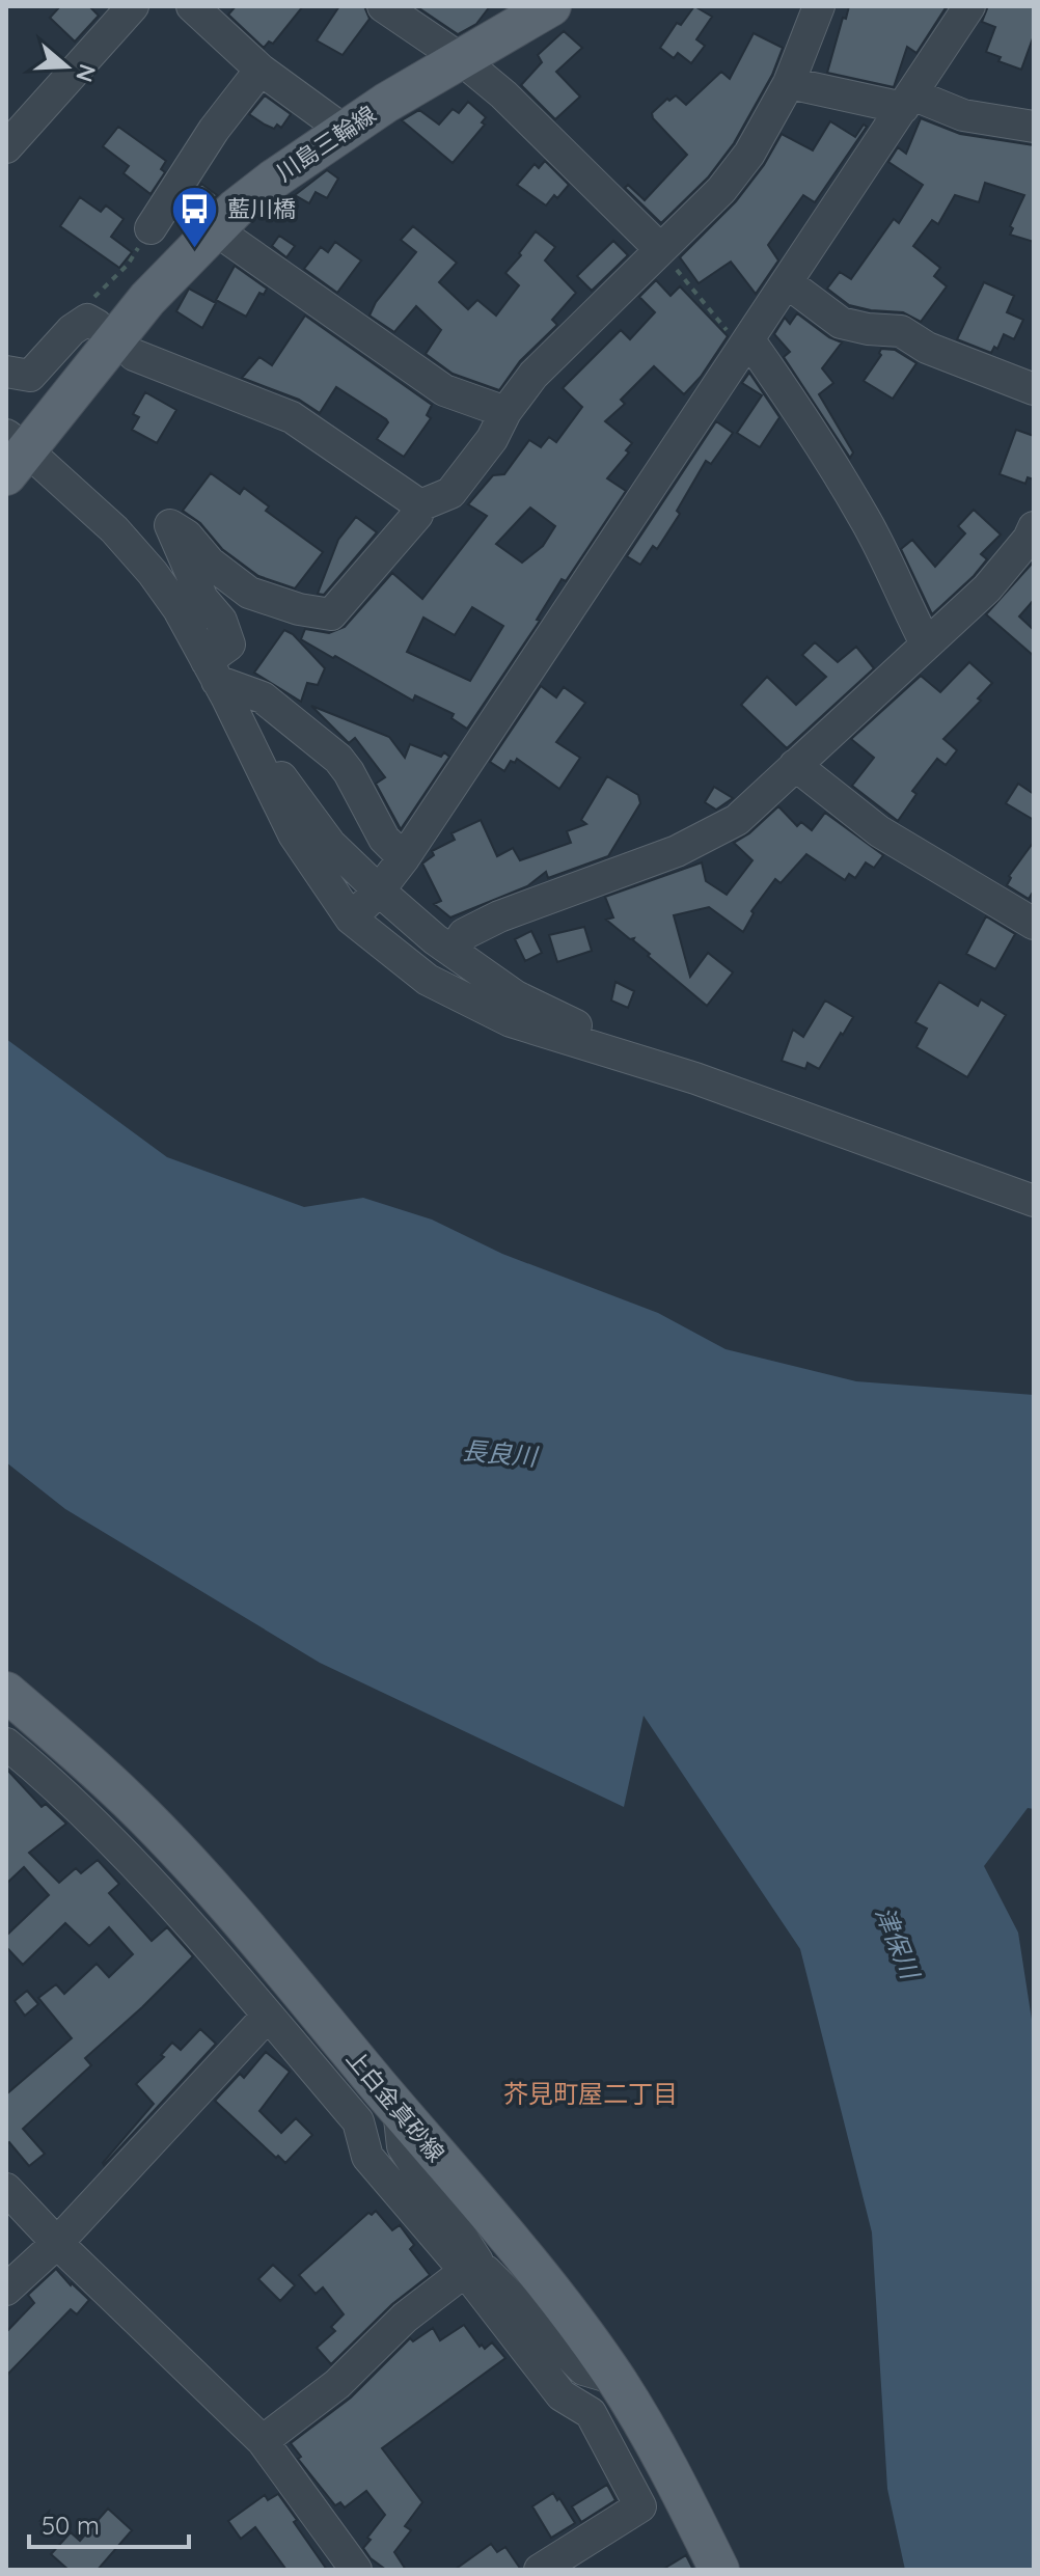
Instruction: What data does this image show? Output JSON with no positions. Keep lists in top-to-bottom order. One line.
{"streets":{"main road":["川島三輪線","上白金真砂線"]},"districts":["芥見町屋二丁目"],"water":["長良川","津保川"],"places":{"bus stop":["藍川橋"]},"scale_bar":"50 m","north":"right"}
